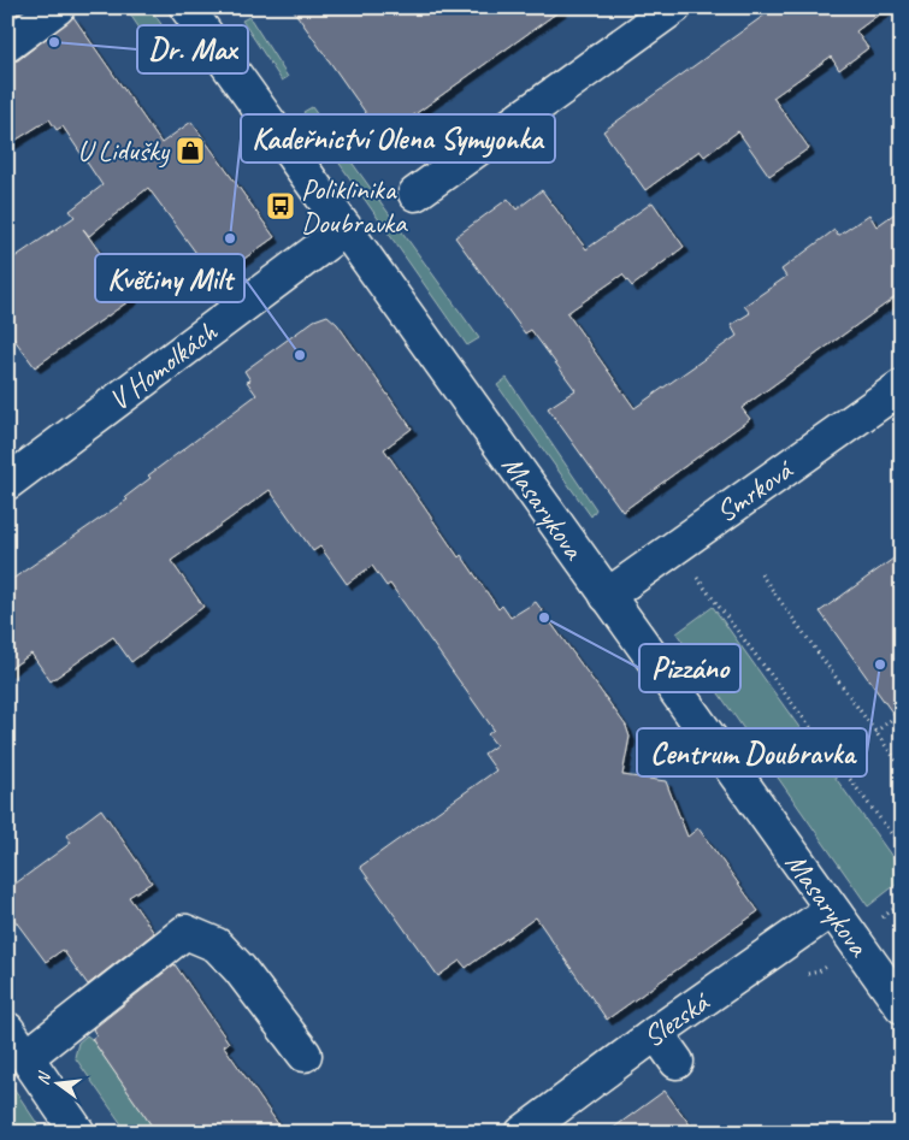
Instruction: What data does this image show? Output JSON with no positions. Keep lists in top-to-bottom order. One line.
{"streets":{"street":["V Homolkách","Smrková","Masarykova","Slezská"]},"crossings":[["V Homolkách","Masarykova"],["Smrková","Masarykova"],["Masarykova","Slezská"]],"places":{"other":["Dr. Max","Kadeřnictví Olena Symyonka","Květiny Milt","Pizzáno","Centrum Doubravka"],"shop":["U Lidušky"],"bus stop":["Poliklinika Doubravka"]},"north":"left"}
